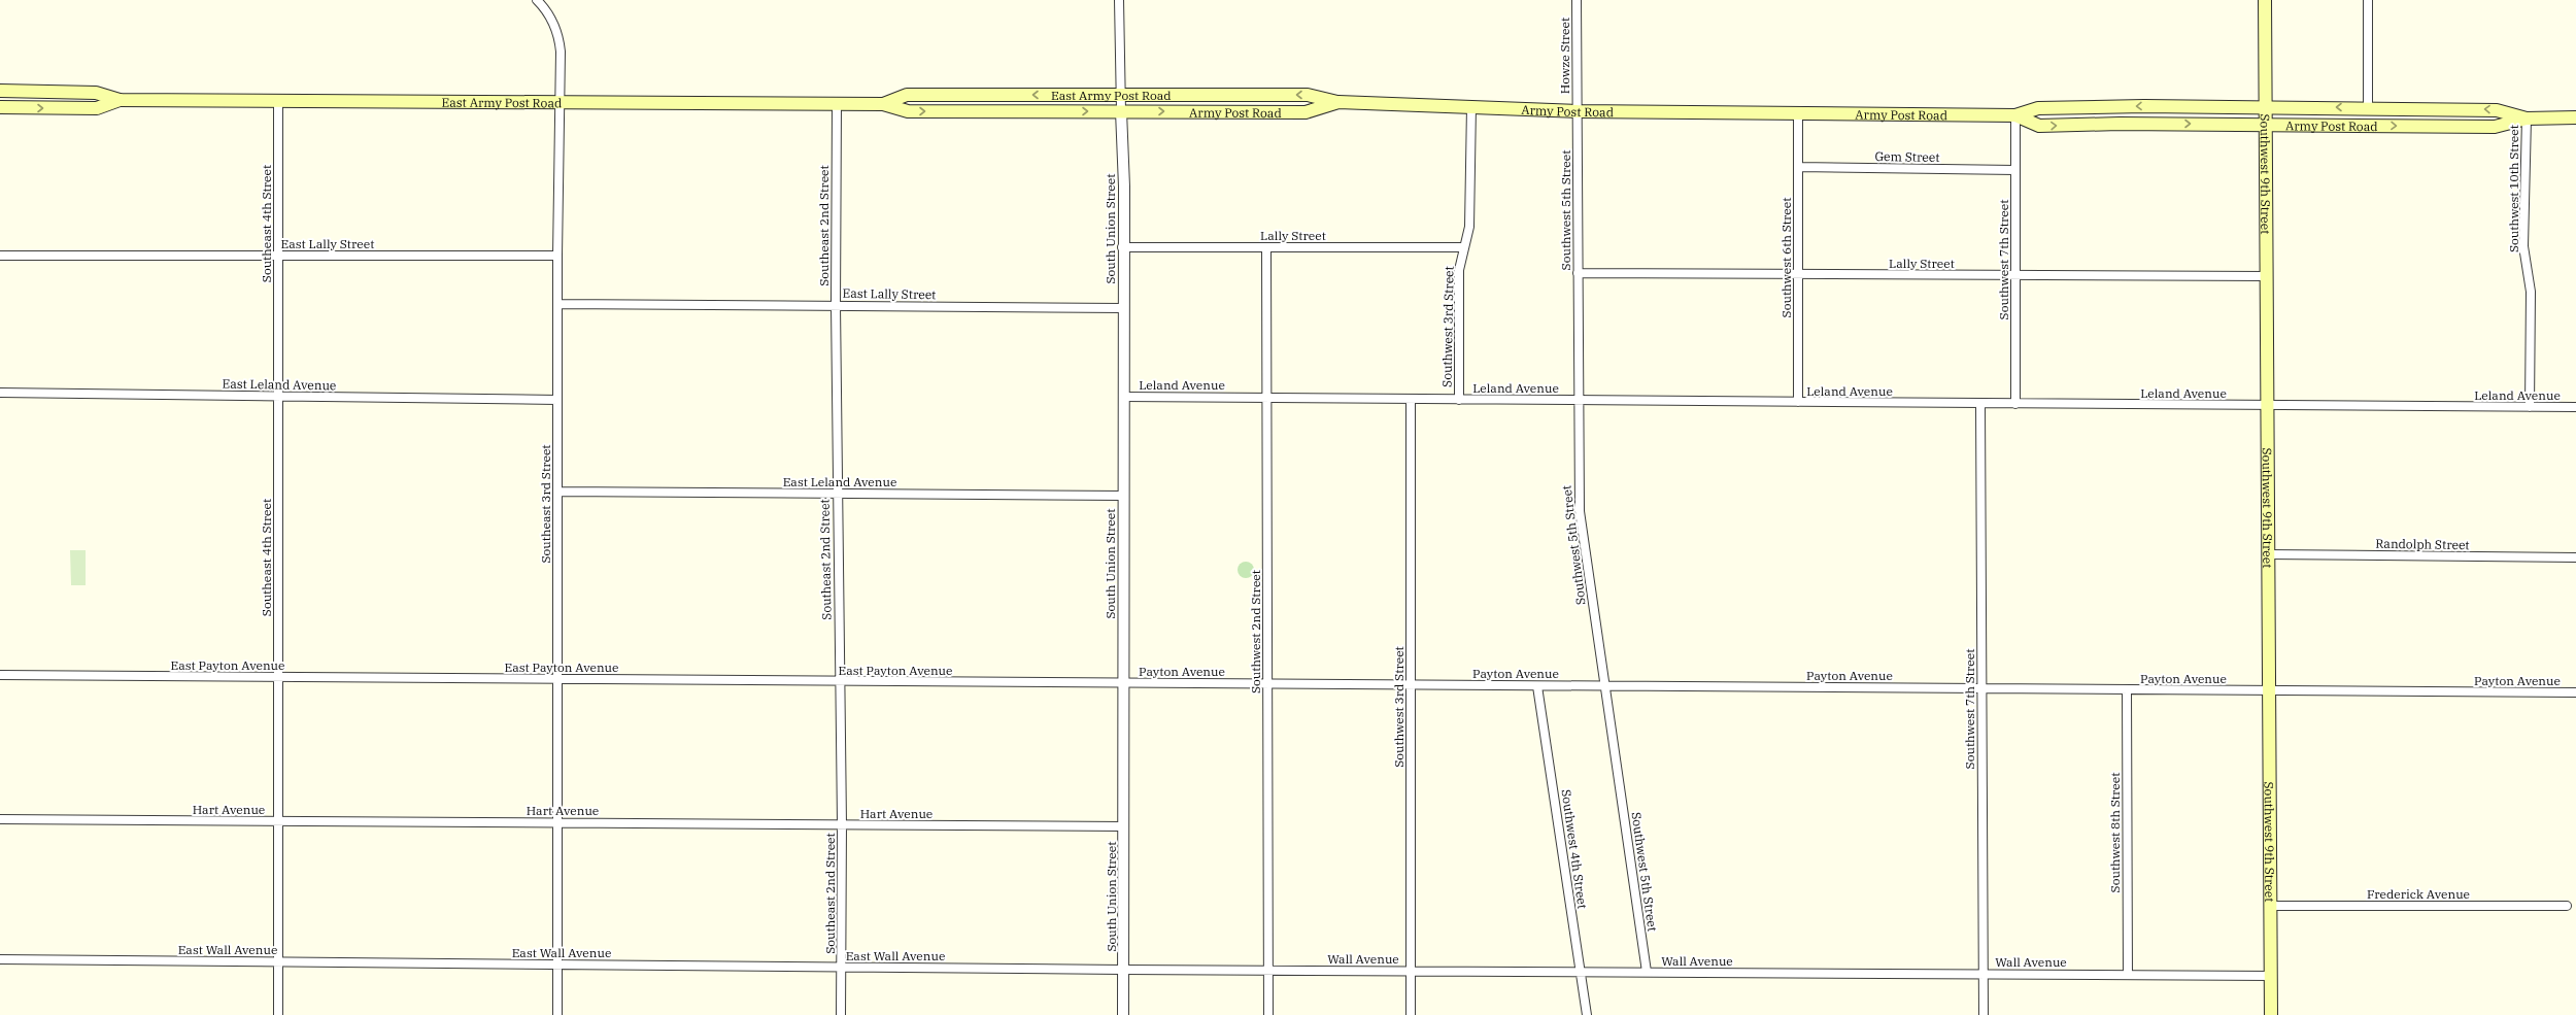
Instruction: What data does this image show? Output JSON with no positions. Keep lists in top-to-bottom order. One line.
{"streets":{"main road":["East Army Post Road","Army Post Road","Southwest 9th Street"],"street":["Howze Street","Gem Street","Southwest 10th Street","Southwest 5th Street","Southeast 4th Street","Southeast 2nd Street","South Union Street","Lally Street","East Lally Street","Southwest 6th Street","Southwest 7th Street","Southwest 3rd Street","East Leland Avenue","Leland Avenue","Southeast 3rd Street","Randolph Street","Southwest 2nd Street","East Payton Avenue","Payton Avenue","Hart Avenue","Southwest 8th Street","Southwest 4th Street","Frederick Avenue","East Wall Avenue","Wall Avenue"]},"crossings":[["Howze Street","Army Post Road"],["Howze Street","Southwest 5th Street"],["East Army Post Road","Army Post Road"],["East Army Post Road","Southeast 4th Street"],["East Army Post Road","Southeast 2nd Street"],["East Army Post Road","South Union Street"],["East Army Post Road","Southeast 3rd Street"],["Army Post Road","Southwest 9th Street"],["Army Post Road","Southwest 10th Street"],["Army Post Road","Southwest 5th Street"],["Army Post Road","South Union Street"],["Army Post Road","Southwest 6th Street"],["Army Post Road","Southwest 7th Street"],["Army Post Road","Southwest 3rd Street"],["Gem Street","Southwest 6th Street"],["Gem Street","Southwest 7th Street"],["Southwest 9th Street","Lally Street"],["Southwest 9th Street","Leland Avenue"],["Southwest 9th Street","Randolph Street"],["Southwest 9th Street","Payton Avenue"],["Southwest 9th Street","Frederick Avenue"],["Southwest 9th Street","Wall Avenue"],["Southwest 10th Street","Leland Avenue"],["Southwest 5th Street","Lally Street"],["Southwest 5th Street","Leland Avenue"],["Southwest 5th Street","Payton Avenue"],["Southwest 5th Street","Wall Avenue"],["Southeast 4th Street","East Lally Street"],["Southeast 4th Street","East Leland Avenue"],["Southeast 4th Street","East Payton Avenue"],["Southeast 4th Street","Hart Avenue"],["Southeast 4th Street","East Wall Avenue"],["Southeast 2nd Street","East Lally Street"],["Southeast 2nd Street","East Leland Avenue"],["Southeast 2nd Street","East Payton Avenue"],["Southeast 2nd Street","Hart Avenue"],["Southeast 2nd Street","East Wall Avenue"],["South Union Street","Lally Street"],["South Union Street","East Lally Street"],["South Union Street","East Leland Avenue"],["South Union Street","Leland Avenue"],["South Union Street","East Payton Avenue"],["South Union Street","Payton Avenue"],["South Union Street","Hart Avenue"],["South Union Street","East Wall Avenue"],["South Union Street","Wall Avenue"],["Lally Street","Southwest 6th Street"],["Lally Street","Southwest 7th Street"],["Lally Street","Southwest 3rd Street"],["Lally Street","Southwest 2nd Street"],["East Lally Street","Southeast 3rd Street"],["Southwest 6th Street","Leland Avenue"],["Southwest 7th Street","Leland Avenue"],["Southwest 7th Street","Payton Avenue"],["Southwest 7th Street","Wall Avenue"],["Southwest 3rd Street","Leland Avenue"],["Southwest 3rd Street","Payton Avenue"],["Southwest 3rd Street","Wall Avenue"],["East Leland Avenue","Southeast 3rd Street"],["Leland Avenue","Southwest 2nd Street"],["Southeast 3rd Street","East Payton Avenue"],["Southeast 3rd Street","Hart Avenue"],["Southeast 3rd Street","East Wall Avenue"],["Southwest 2nd Street","Payton Avenue"],["Southwest 2nd Street","Wall Avenue"],["East Payton Avenue","Payton Avenue"],["Payton Avenue","Southwest 8th Street"],["Payton Avenue","Southwest 4th Street"],["Southwest 8th Street","Wall Avenue"],["Southwest 4th Street","Wall Avenue"],["East Wall Avenue","Wall Avenue"]]}
